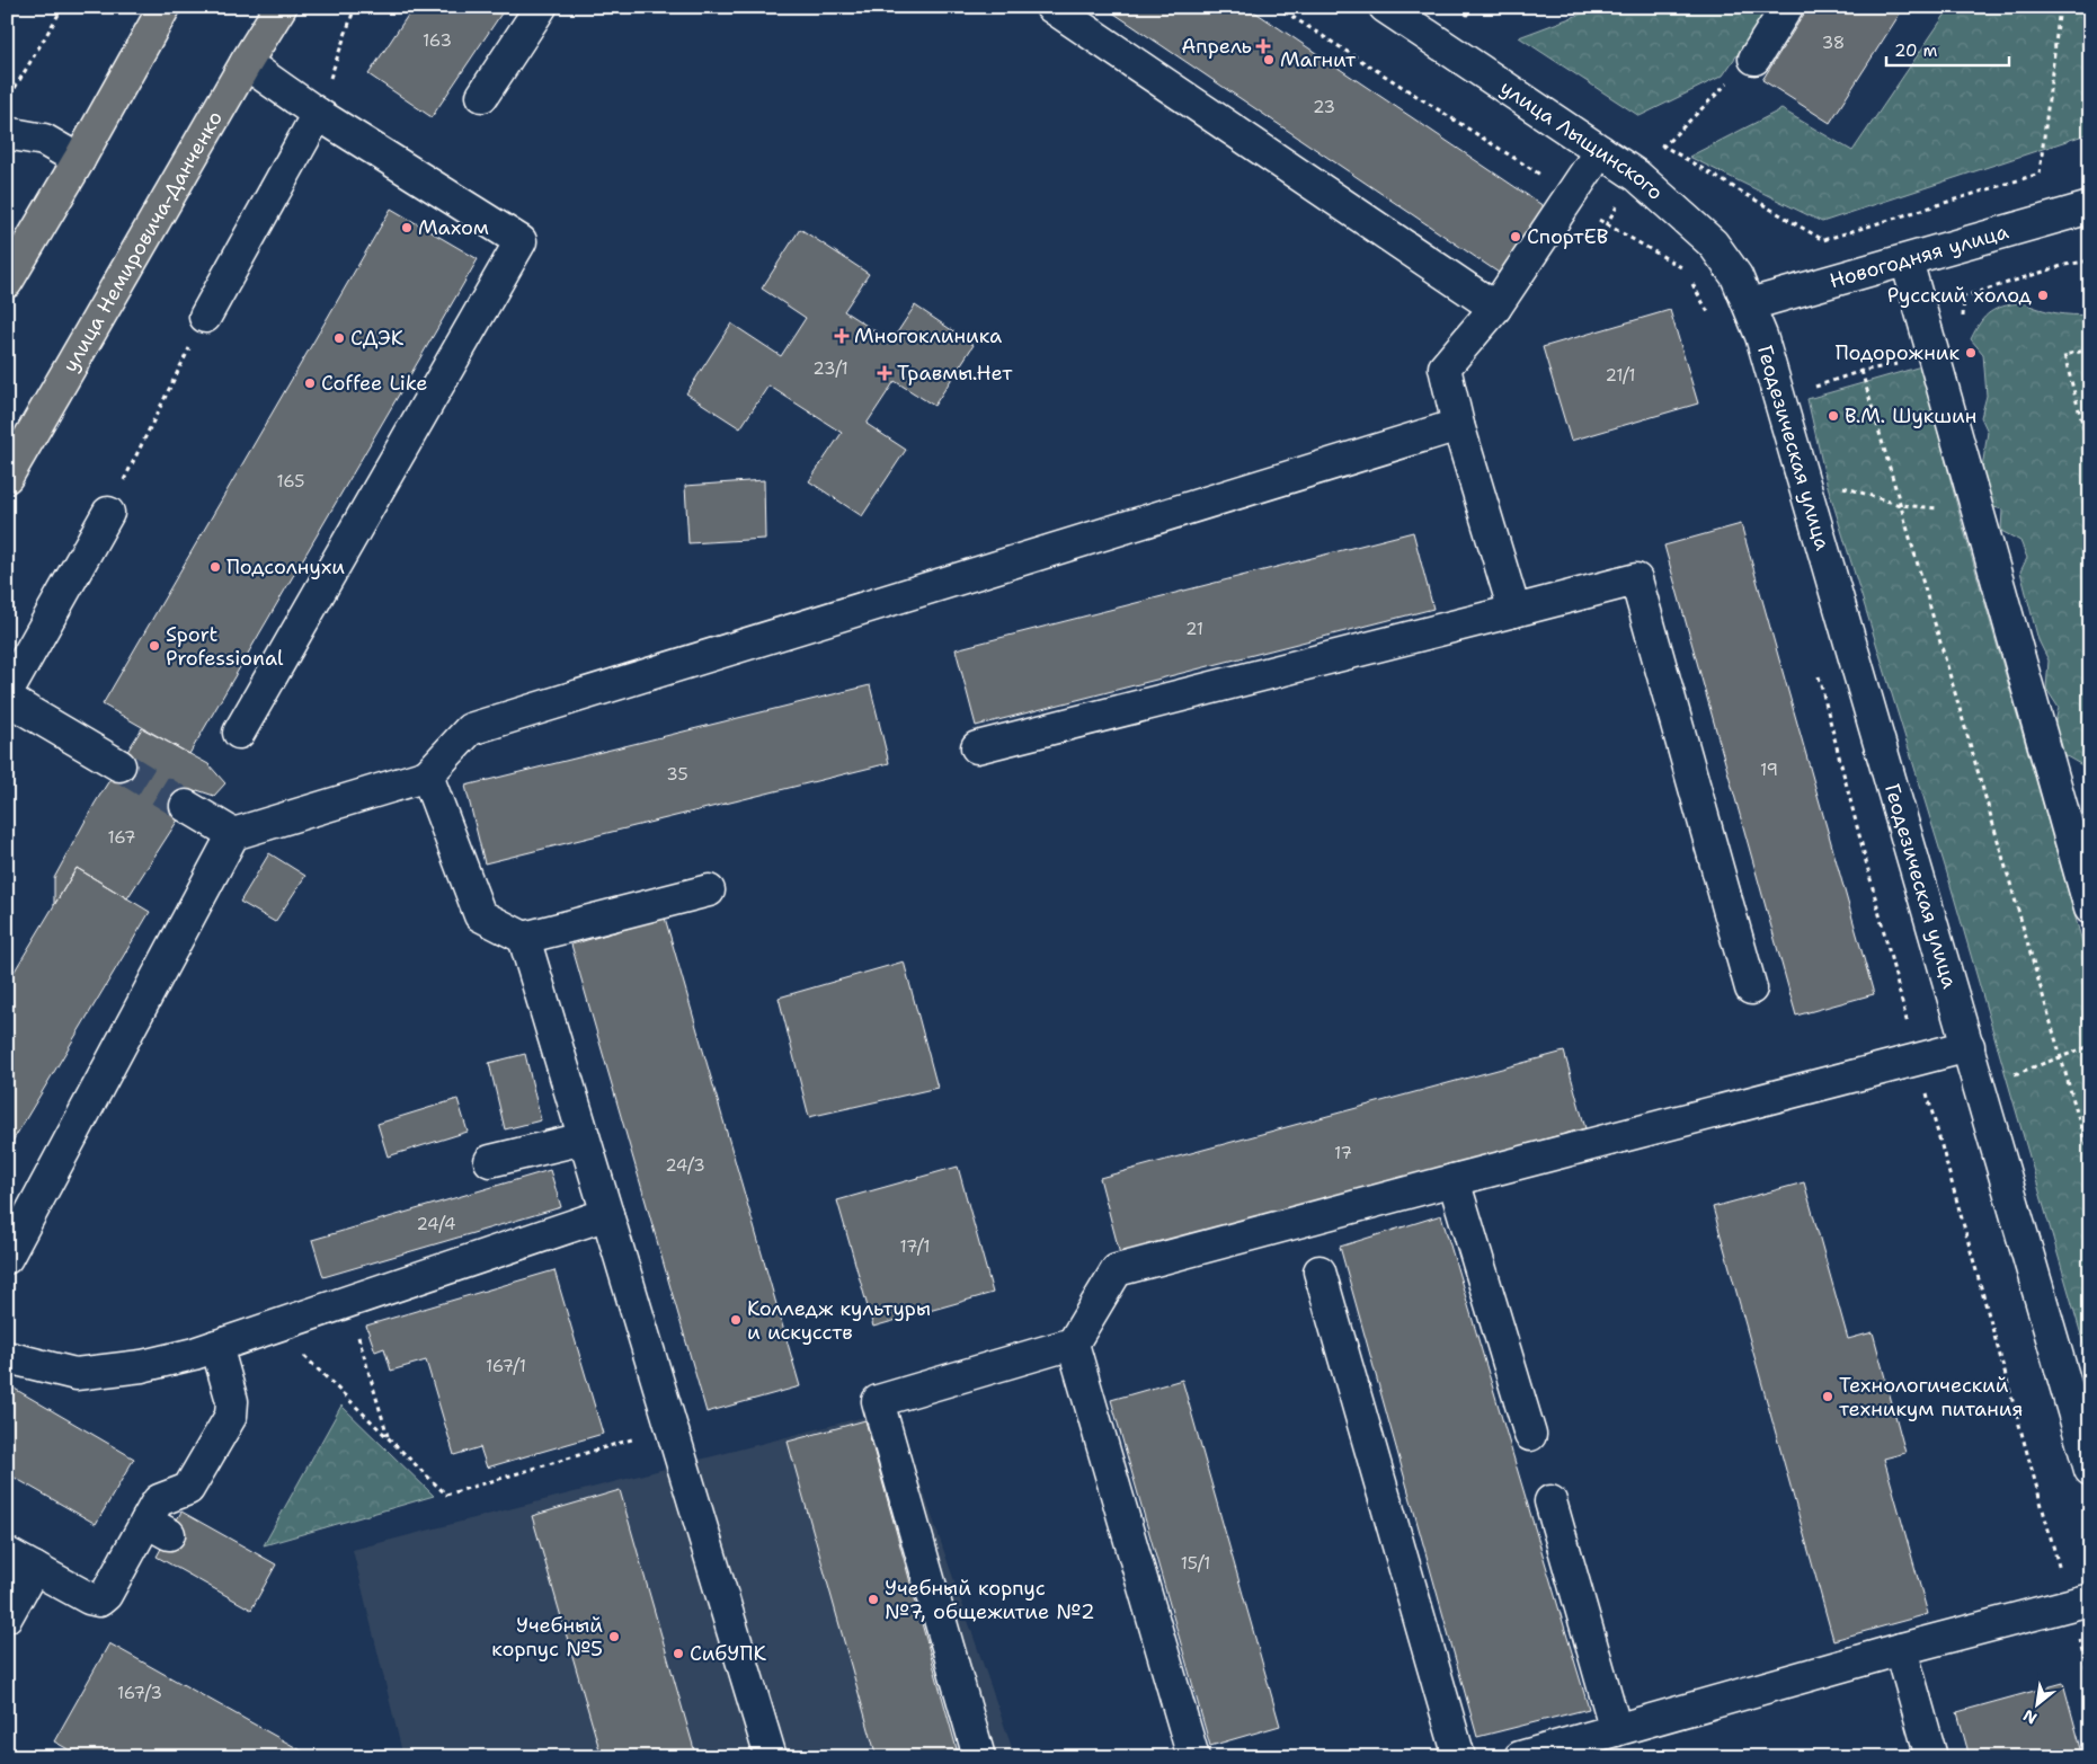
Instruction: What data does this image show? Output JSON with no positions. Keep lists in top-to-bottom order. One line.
{"streets":{"main road":["улица Немировича-Данченко"],"street":["улица Лыщинского","Новогодняя улица","Геодезическая улица"]},"crossings":[["улица Лыщинского","Новогодняя улица"],["улица Лыщинского","Геодезическая улица"],["Новогодняя улица","Геодезическая улица"]],"places":{"health":["Апрель","Многоклиника","Травмы.Нет"],"other":["Магнит","Махом","СпортЕВ","Русский холод","СДЭК","Подорожник","Coffee Like","В.М. Шукшин","Подсолнухи","Sport Professional","Колледж культуры и искусств","Технологический техникум питания","Учебный корпус №7, общежитие №2","Учебный корпус №5","СибУПК"]},"house_numbers":["163","38","23","23/1","21/1","165","21","19","35","167","17","24/3","24/4","17/1","167/1","15/1","167/3"],"scale_bar":"20 m","north":"bottom left"}
